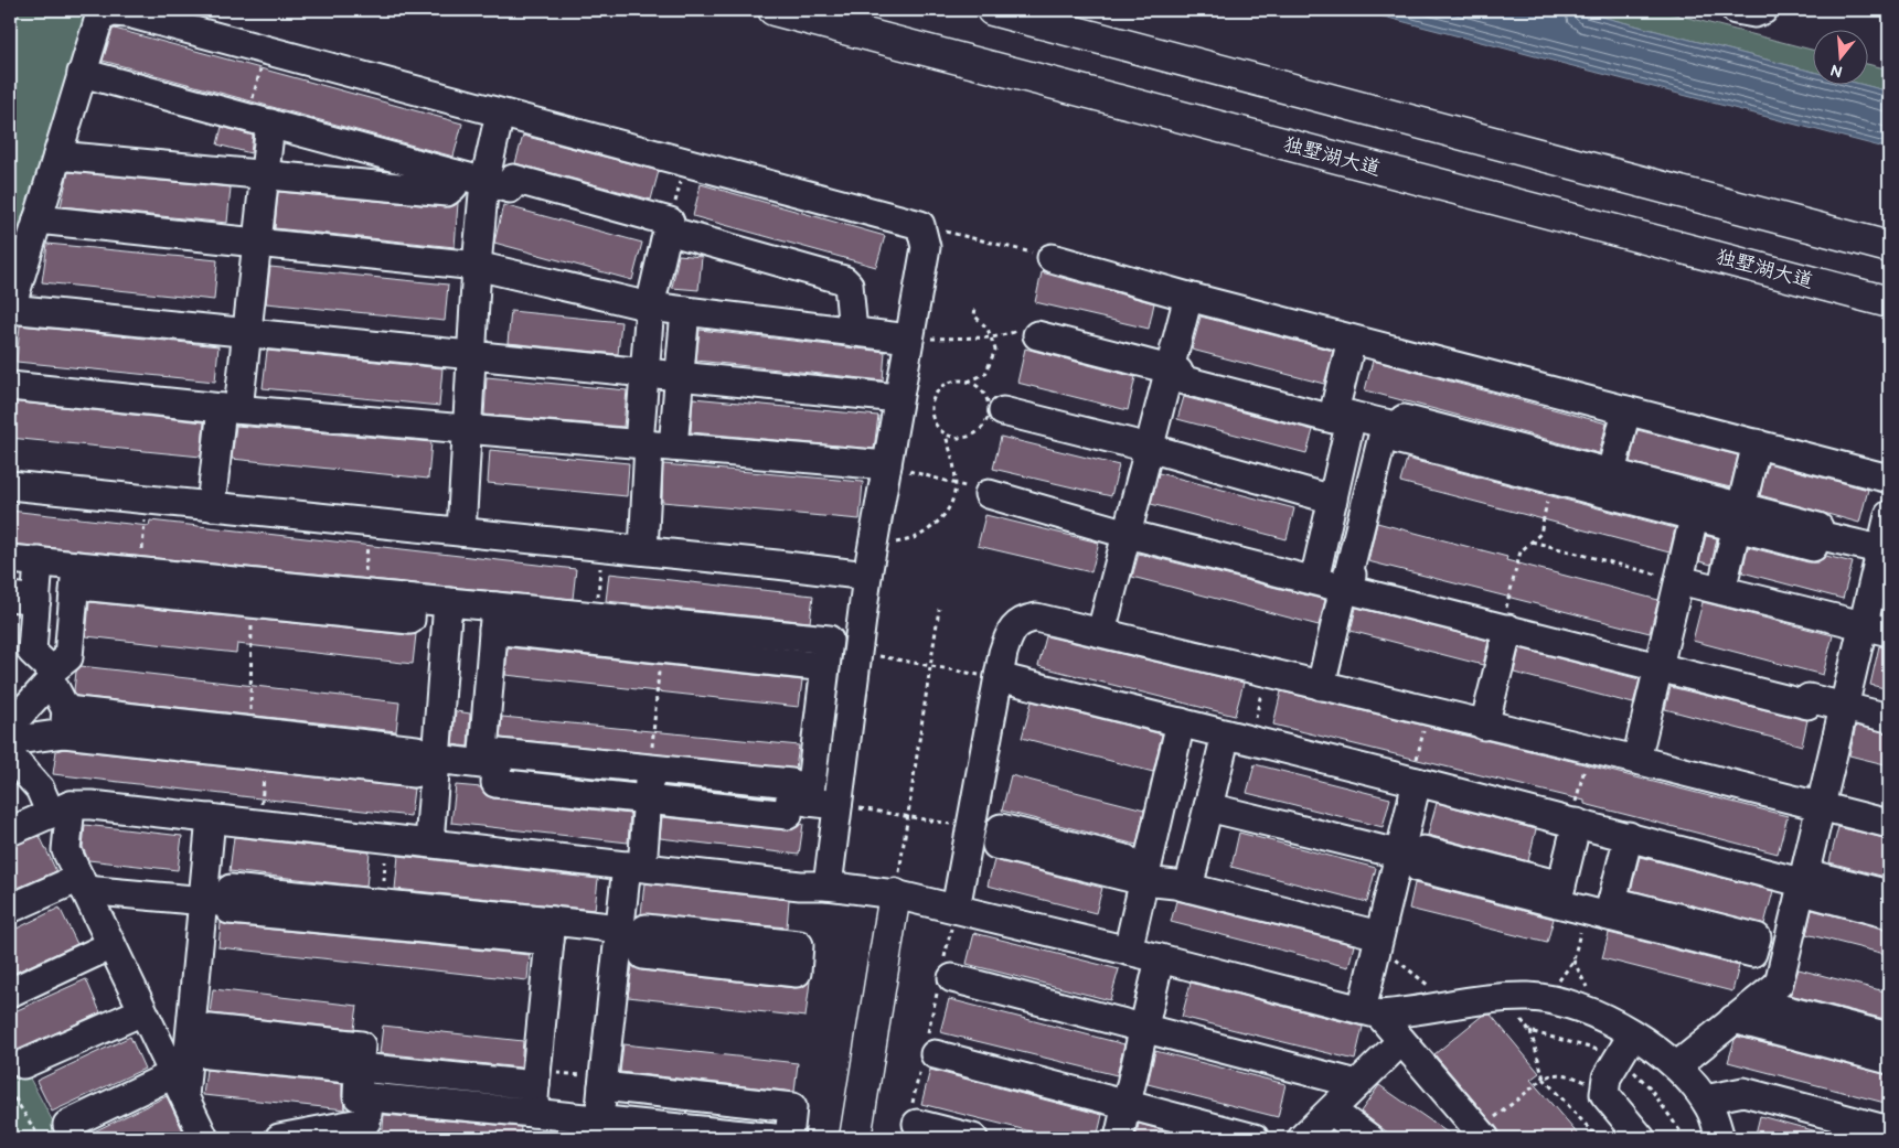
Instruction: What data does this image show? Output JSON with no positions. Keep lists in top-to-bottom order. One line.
{"streets":{"main road":["独墅湖大道"]},"north":"bottom"}
